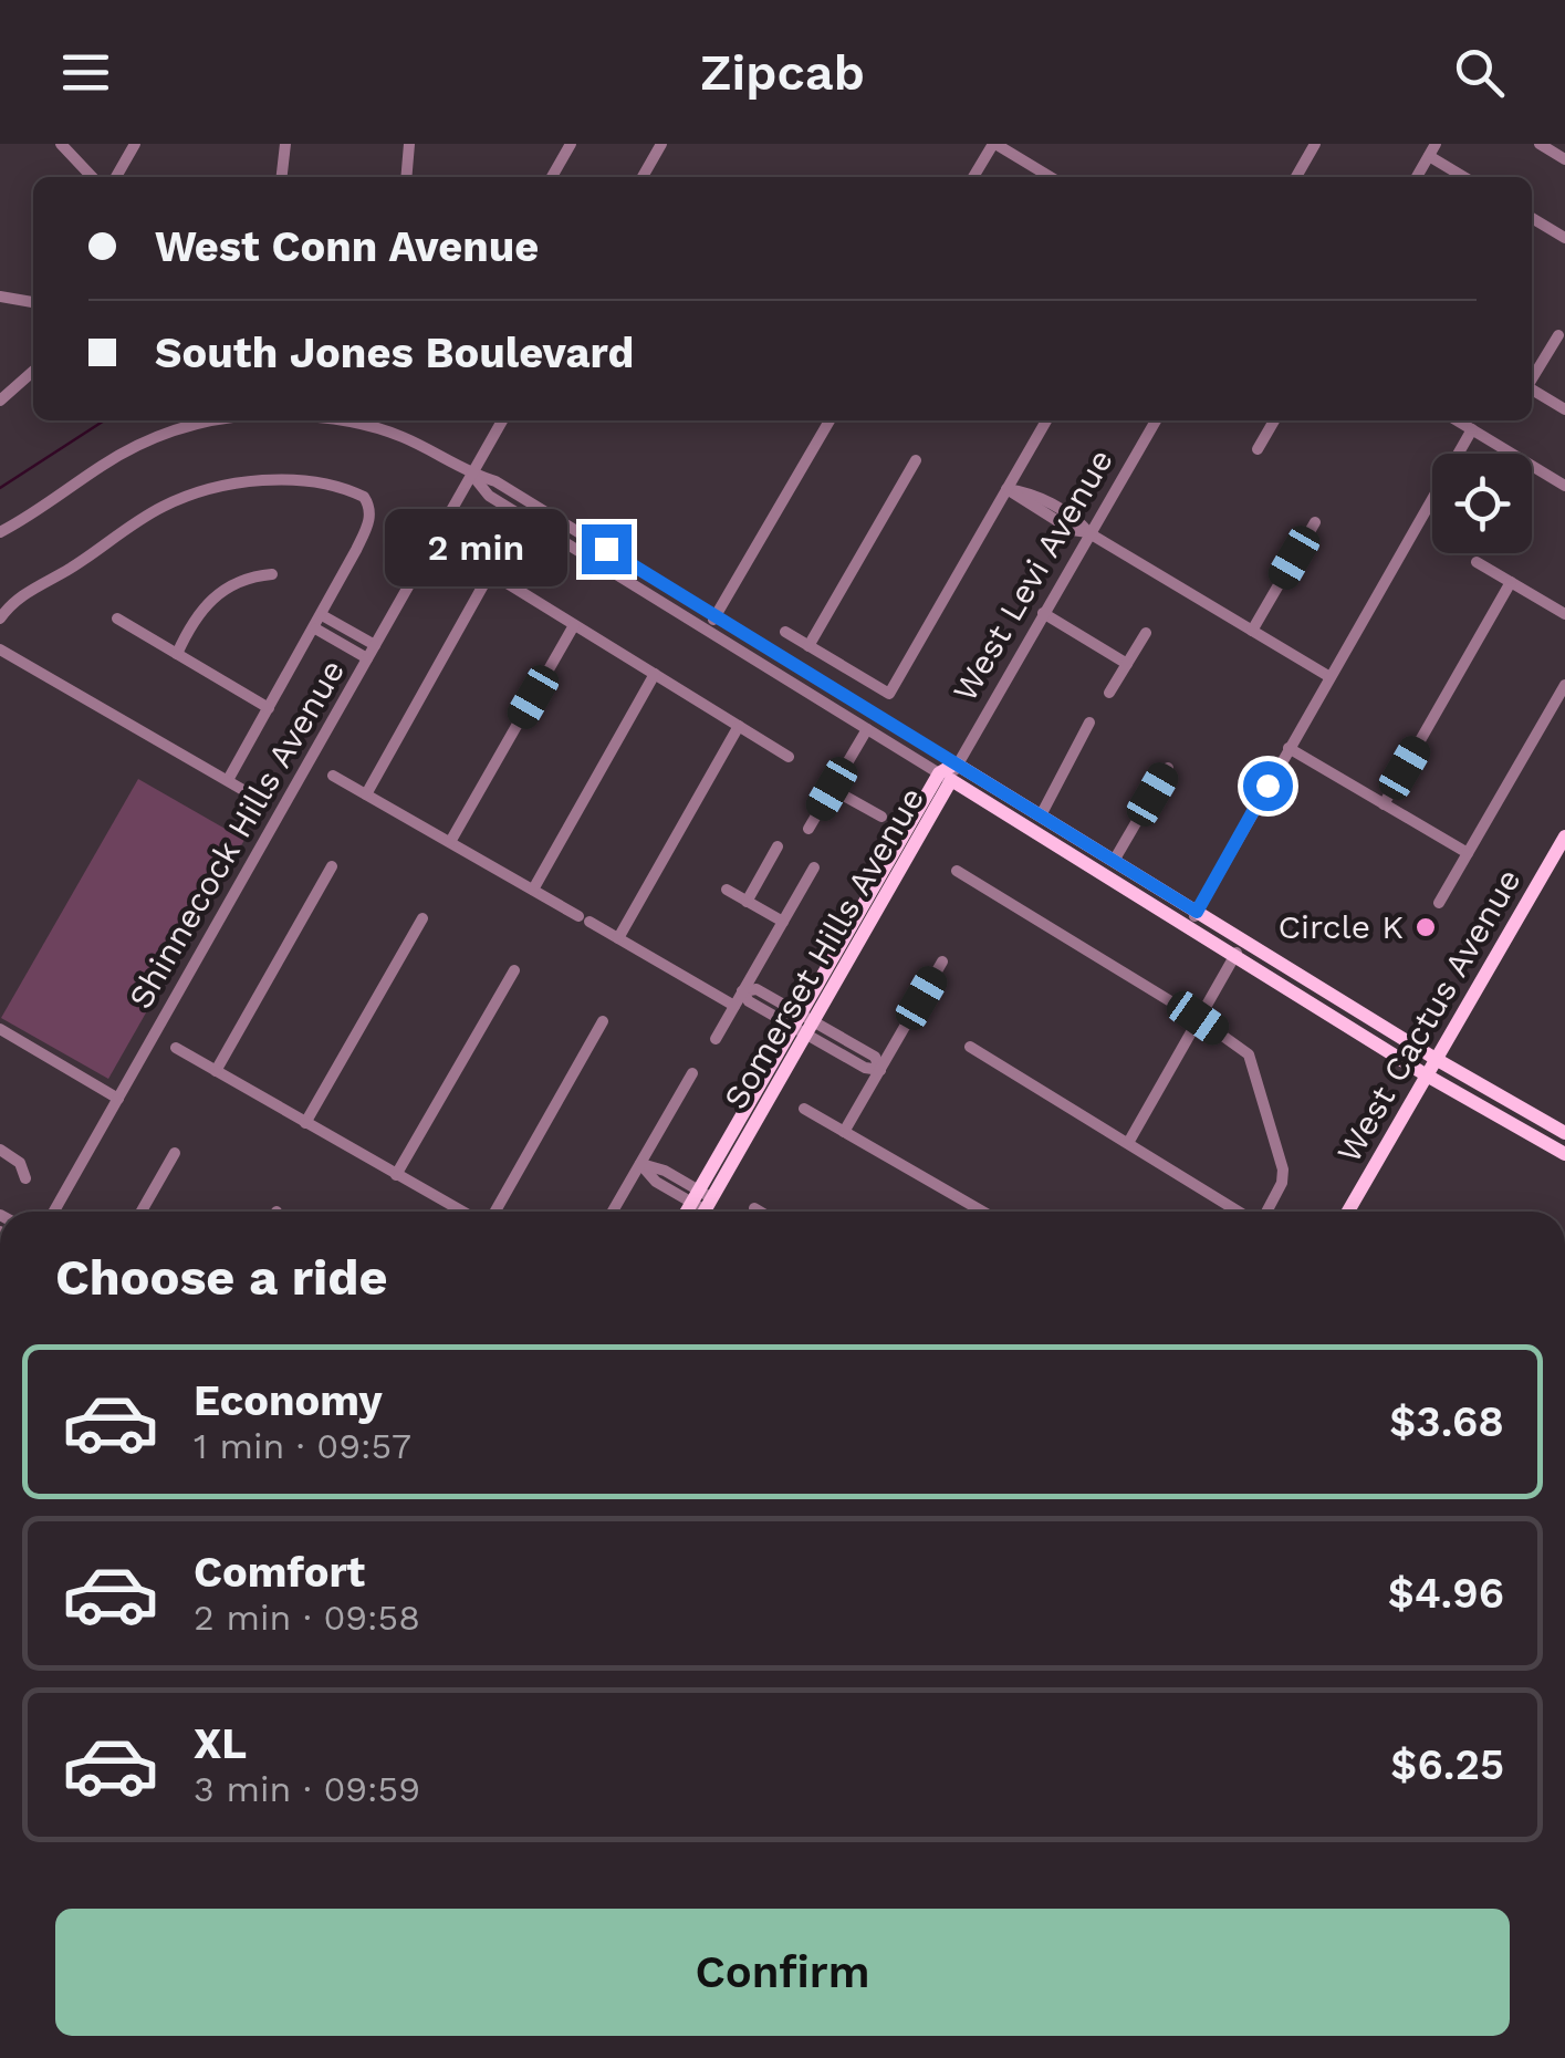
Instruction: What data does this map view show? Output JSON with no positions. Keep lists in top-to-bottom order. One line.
{"streets":{"main road":["Somerset Hills Avenue","West Cactus Avenue"],"street":["West Levi Avenue","Shinnecock Hills Avenue"]},"crossings":[["West Levi Avenue","Somerset Hills Avenue"]],"places":["Circle K"],"page":{"header":"Zipcab","banner":["West Conn Avenue","South Jones Boulevard"],"bubble":"2 min","heading":"Choose a ride","list":[{"name":"Economy","note":"1 min · 09:57","value":"$3.68"},{"name":"Comfort","note":"2 min · 09:58","value":"$4.96"},{"name":"XL","note":"3 min · 09:59","value":"$6.25"}],"buttons":"Confirm"}}
